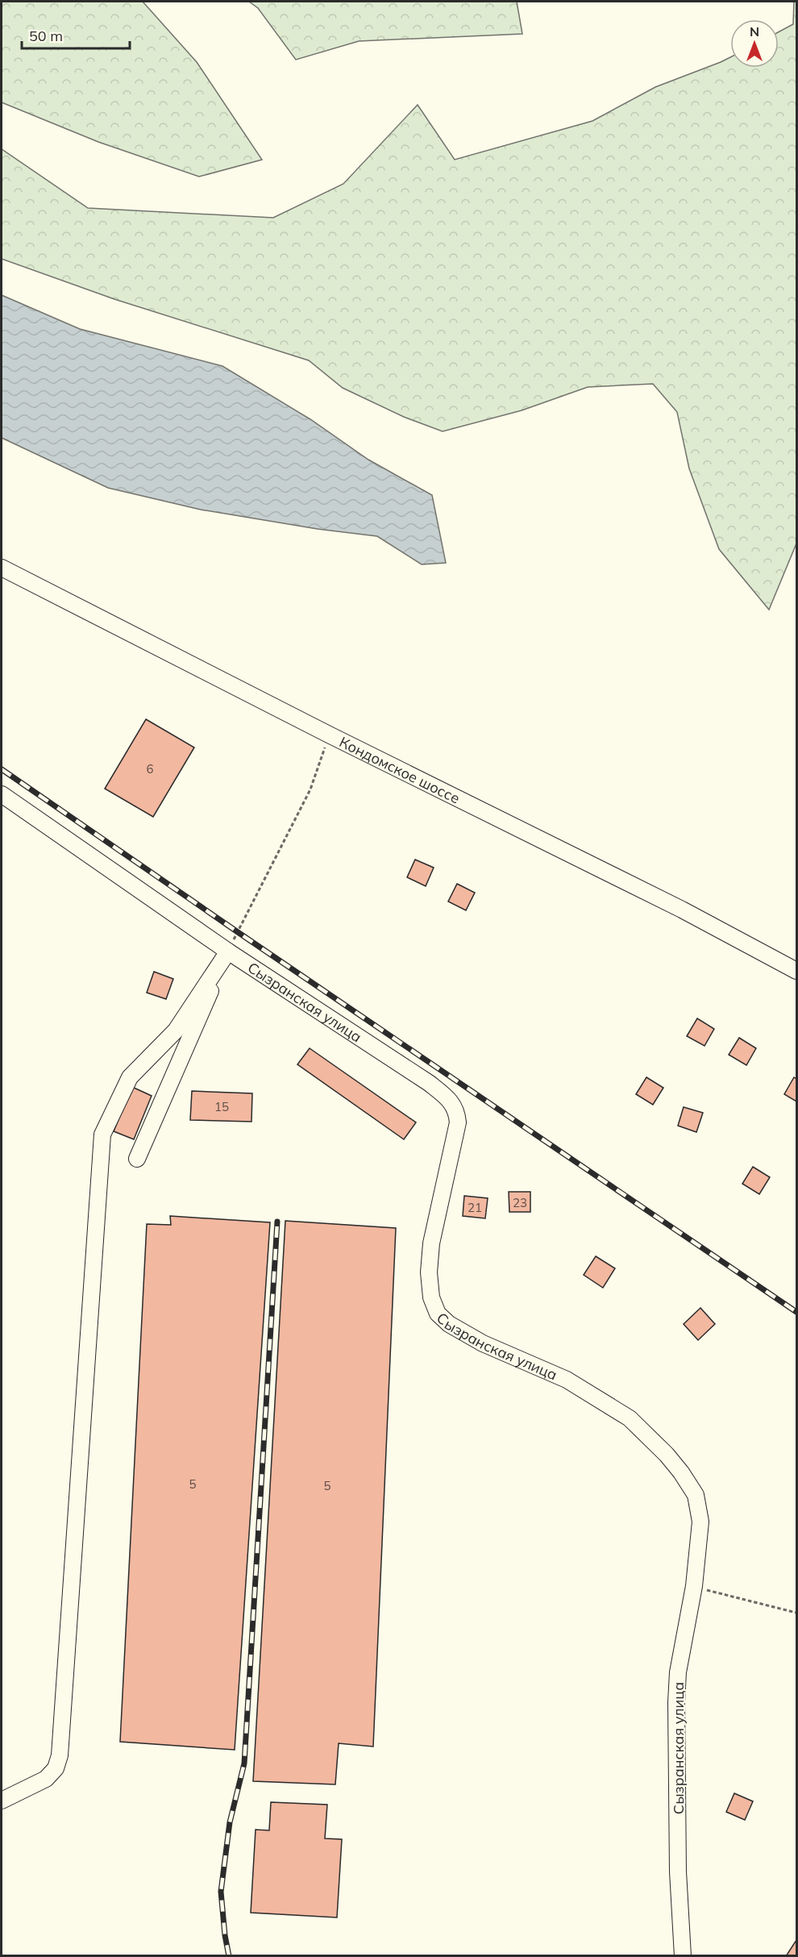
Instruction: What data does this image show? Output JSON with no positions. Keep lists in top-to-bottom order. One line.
{"streets":{"street":["Кондомское шоссе","Сызранская улица"]},"house_numbers":["6","15","23","21","5","5"],"scale_bar":"50 m","north":"top"}
